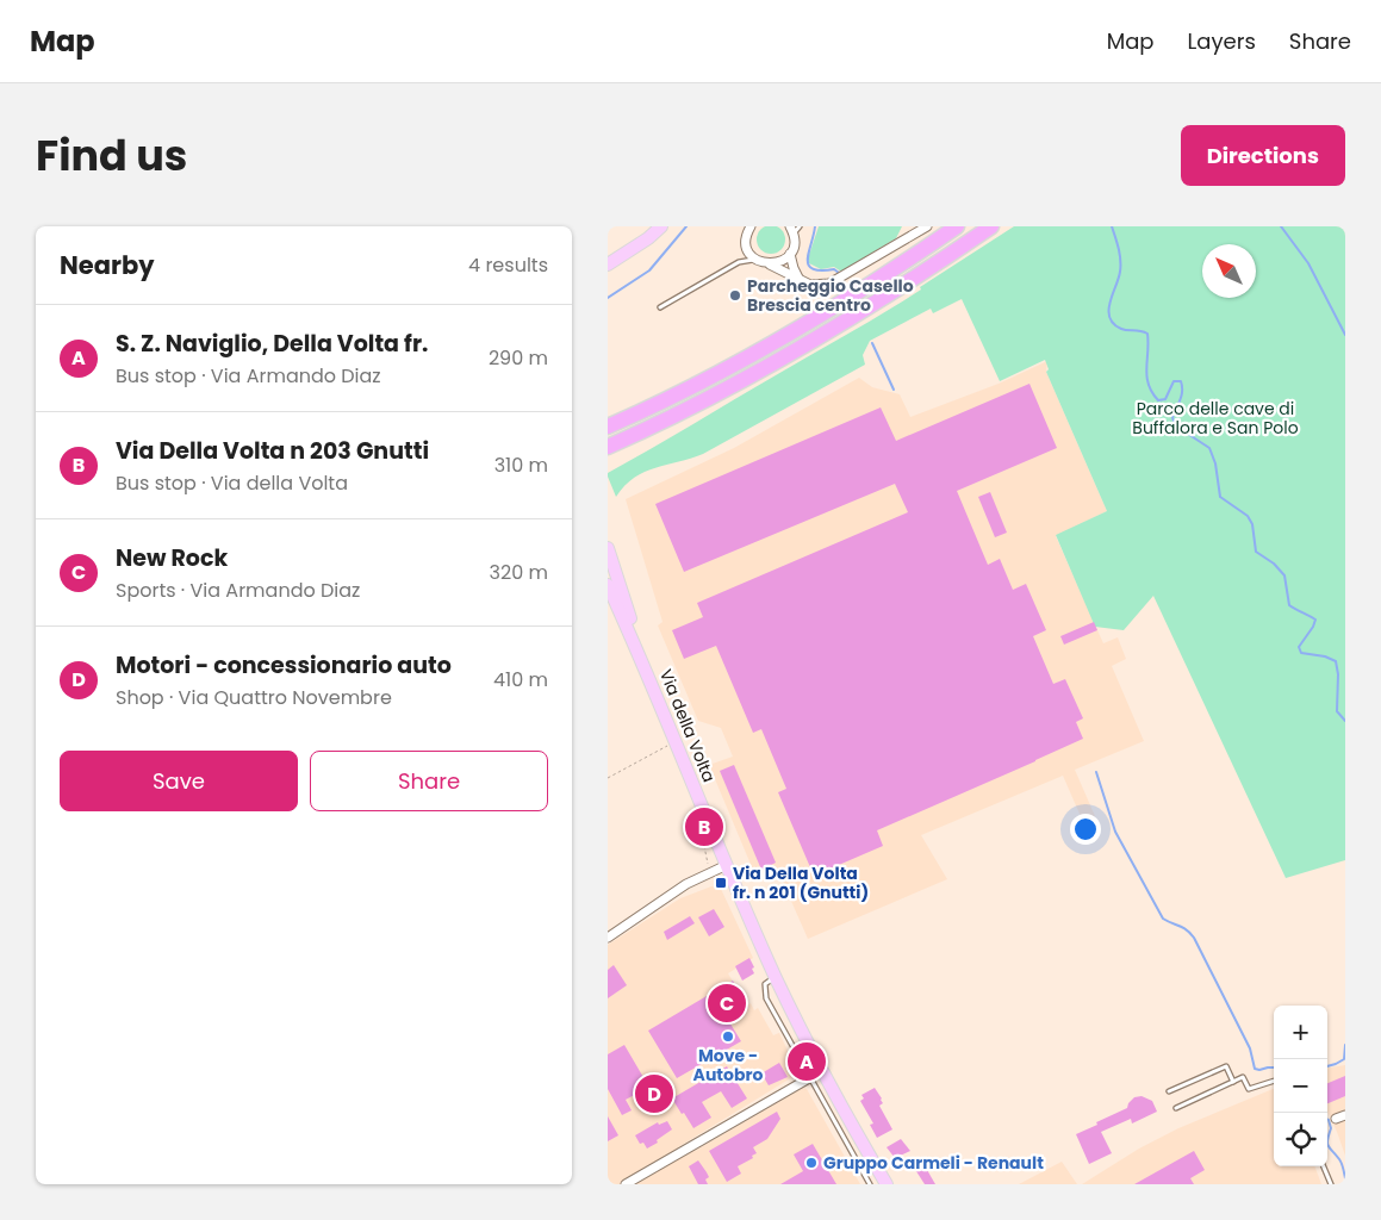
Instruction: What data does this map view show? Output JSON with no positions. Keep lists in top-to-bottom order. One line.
{"streets":{"main road":["Via della Volta"]},"parks":["Parco delle cave di Buffalora e San Polo"],"places":{"other":["Parcheggio Casello Brescia centro","Move - Autobro","Gruppo Carmeli - Renault"],"transit":["Via Della Volta fr. n 201 (Gnutti)"]},"north":"top left","page":{"header":"Map","nav":["Map","Layers","Share"],"title":"Find us","buttons":["Directions",["Save","Share"]],"heading":["Nearby","4 results"],"list":[{"mark":"A","name":"S. Z. Naviglio, Della Volta fr.","note":"Bus stop · Via Armando Diaz","value":"290 m"},{"mark":"B","name":"Via Della Volta n 203 Gnutti","note":"Bus stop · Via della Volta","value":"310 m"},{"mark":"C","name":"New Rock","note":"Sports · Via Armando Diaz","value":"320 m"},{"mark":"D","name":"Motori - concessionario auto","note":"Shop · Via Quattro Novembre","value":"410 m"}],"pins":["B","C","A","D"],"map_buttons":["+","−"]}}
